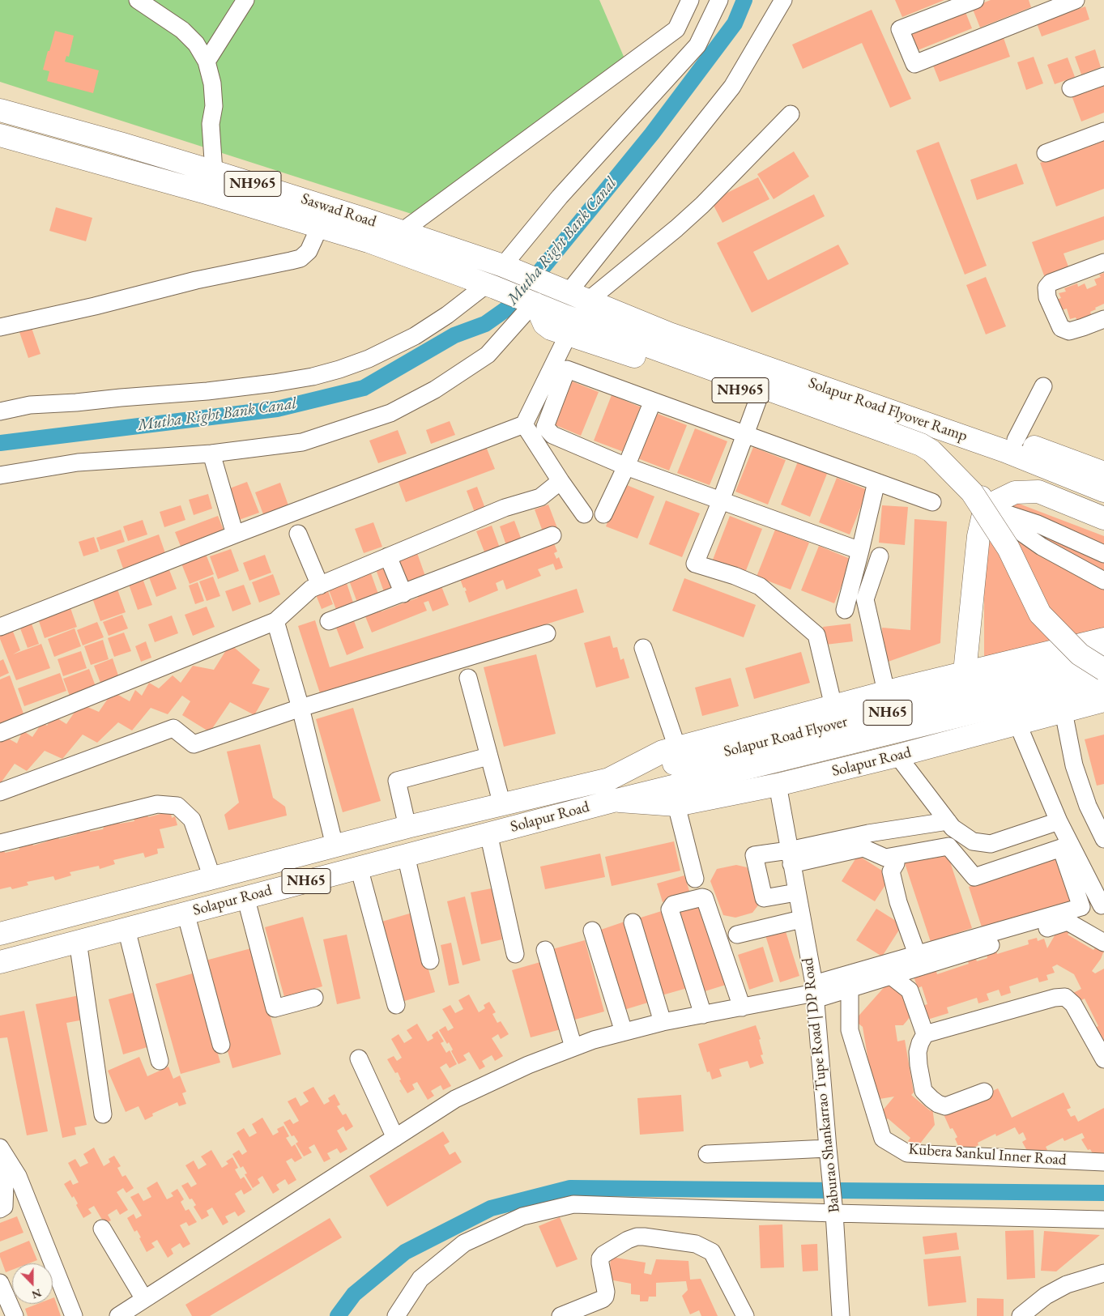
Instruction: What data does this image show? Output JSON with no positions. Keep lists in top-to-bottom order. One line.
{"streets":{"main road":["NH965","Saswad Road","Solapur Road Flyover Ramp","NH65","Solapur Road Flyover","Solapur Road"],"street":["Baburao Shankarrao Tupe Road | DP Road","Kubera Sankul Inner Road"]},"crossings":[["NH965","Saswad Road"],["NH965","Solapur Road Flyover Ramp"],["Saswad Road","Solapur Road Flyover Ramp"],["Solapur Road Flyover","Solapur Road"],["Solapur Road","Baburao Shankarrao Tupe Road | DP Road"]],"water":["Mutha Right Bank Canal"],"north":"bottom"}
